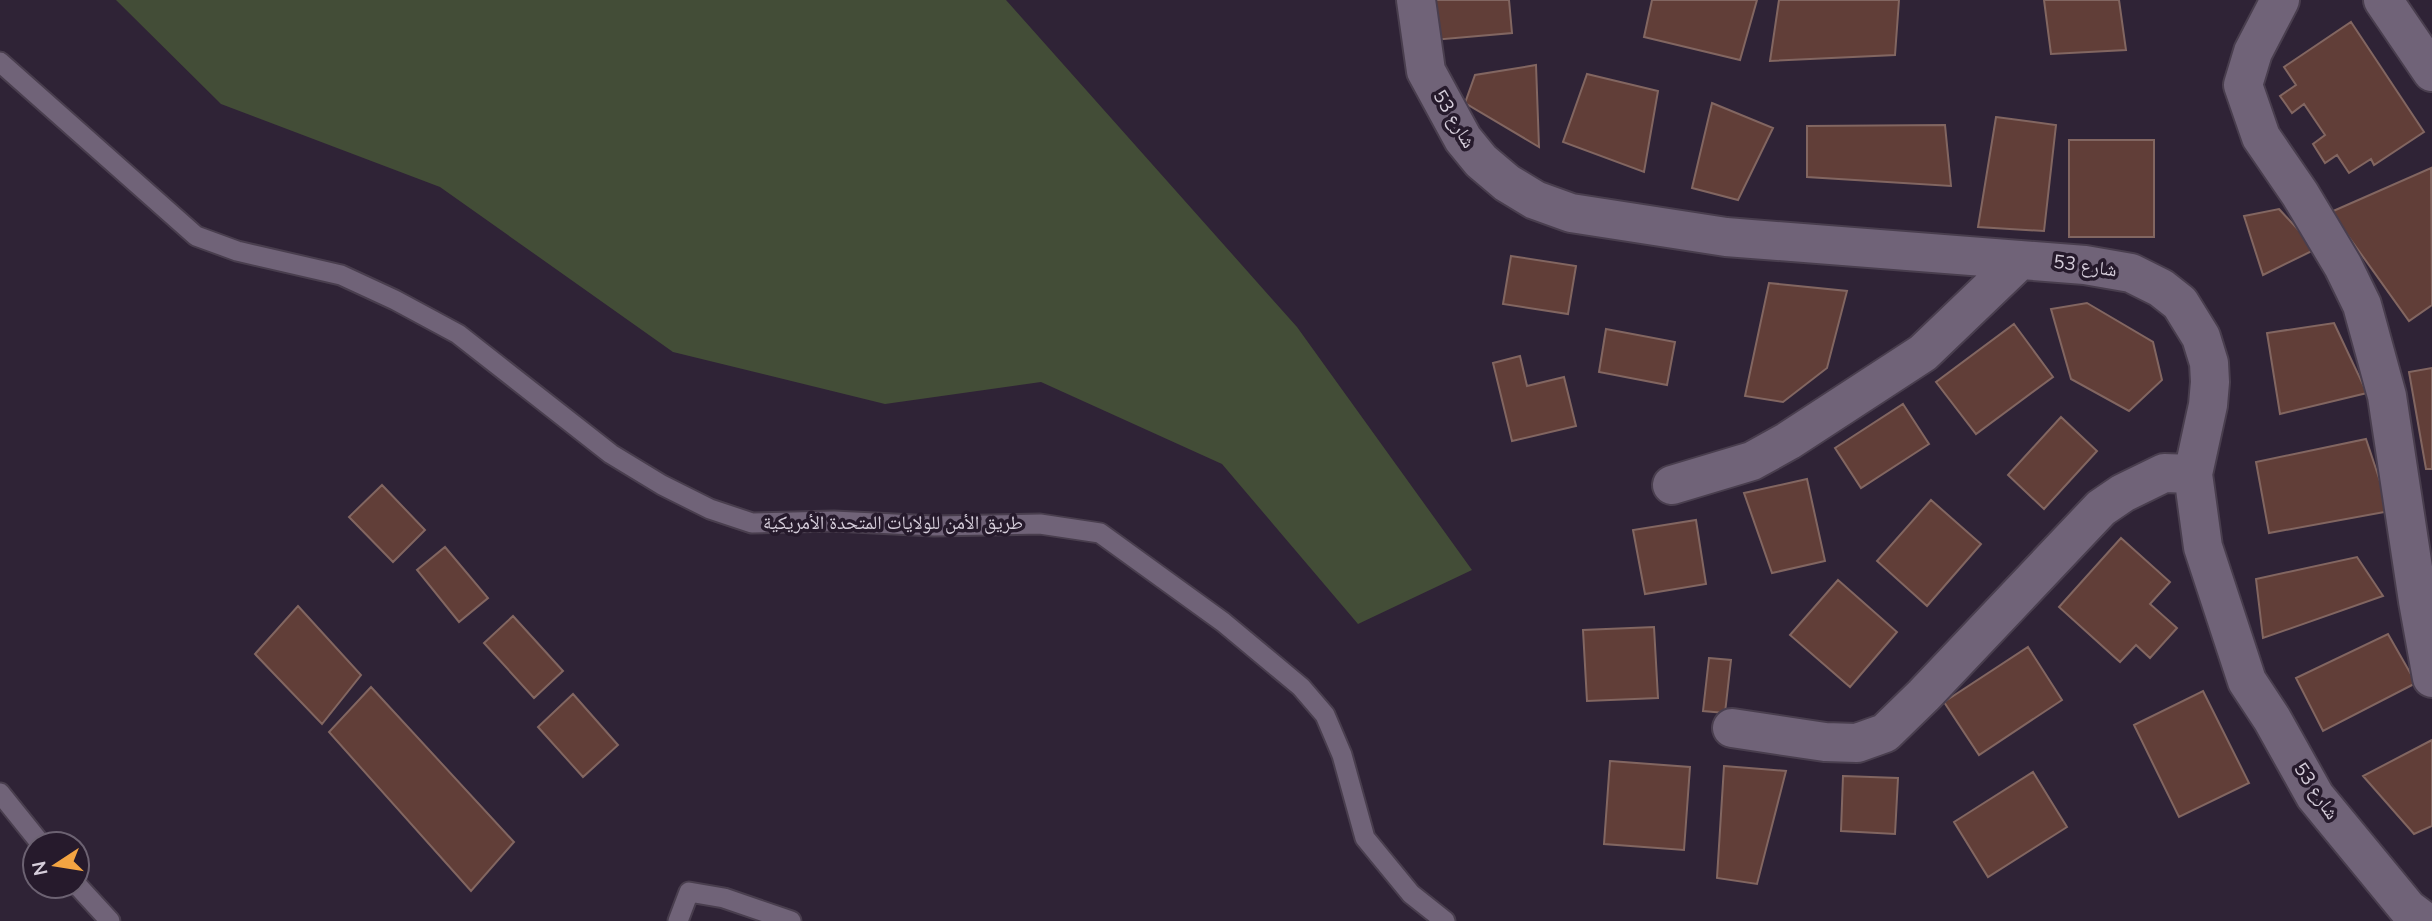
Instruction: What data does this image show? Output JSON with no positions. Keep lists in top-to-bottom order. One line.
{"streets":{"street":["شارع 53"],"lane":["طريق الأمن للولايات المتحدة الأمريكية"]},"north":"left"}
